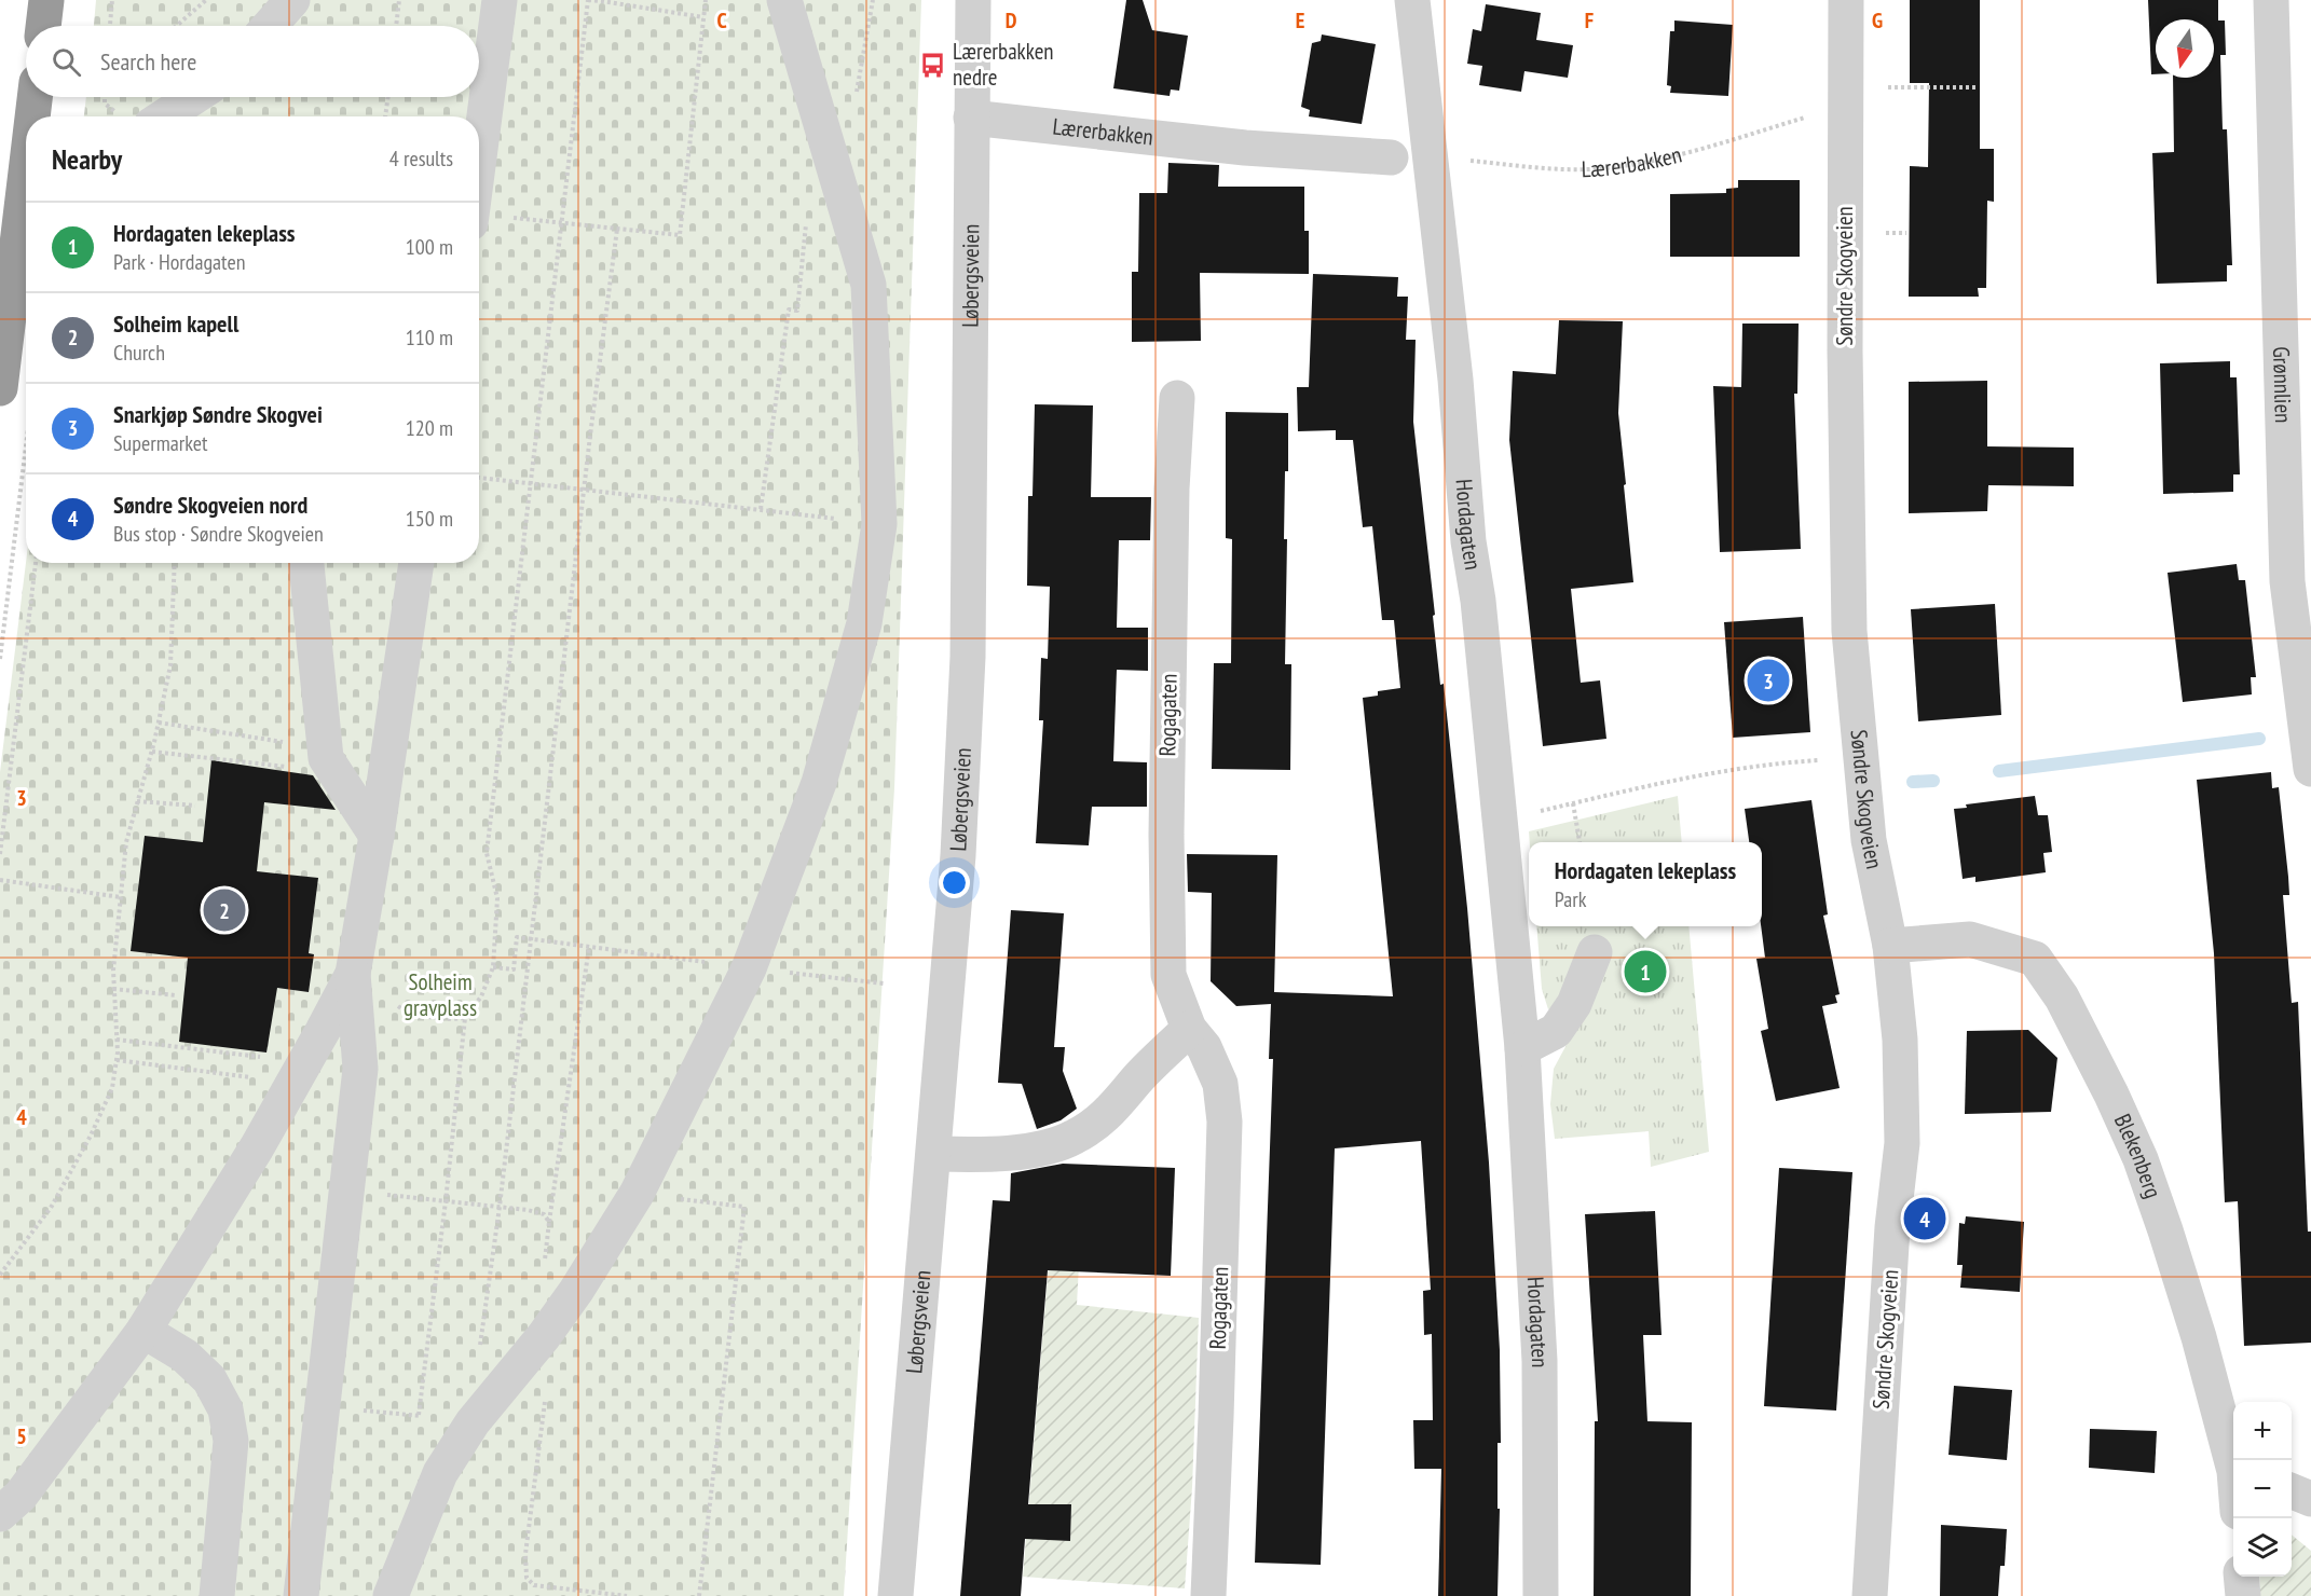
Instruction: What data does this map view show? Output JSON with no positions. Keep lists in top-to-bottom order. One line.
{"streets":{"street":["Lærerbakken","Løbergsveien","Søndre Skogveien","Grønnlien","Hordagaten","Rogagaten","Blekenberg"]},"crossings":[["Lærerbakken","Løbergsveien"],["Lærerbakken","Søndre Skogveien"],["Lærerbakken","Hordagaten"],["Søndre Skogveien","Blekenberg"]],"parks":["Solheim gravplass"],"places":{"bus stop":["Lærerbakken nedre"]},"north":"bottom","page":{"search":"Search here","heading":["Nearby","4 results"],"list":[{"mark":"1","name":"Hordagaten lekeplass","note":"Park · Hordagaten","value":"100 m"},{"mark":"2","name":"Solheim kapell","note":"Church","value":"110 m"},{"mark":"3","name":"Snarkjøp Søndre Skogvei","note":"Supermarket","value":"120 m"},{"mark":"4","name":"Søndre Skogveien nord","note":"Bus stop · Søndre Skogveien","value":"150 m"}],"pins":["3","2","1","4"],"popup":["Hordagaten lekeplass","Park"],"map_buttons":["+","−"]},"grid":{"columns":["C","D","E","F","G"],"rows":["3","4","5"]}}
